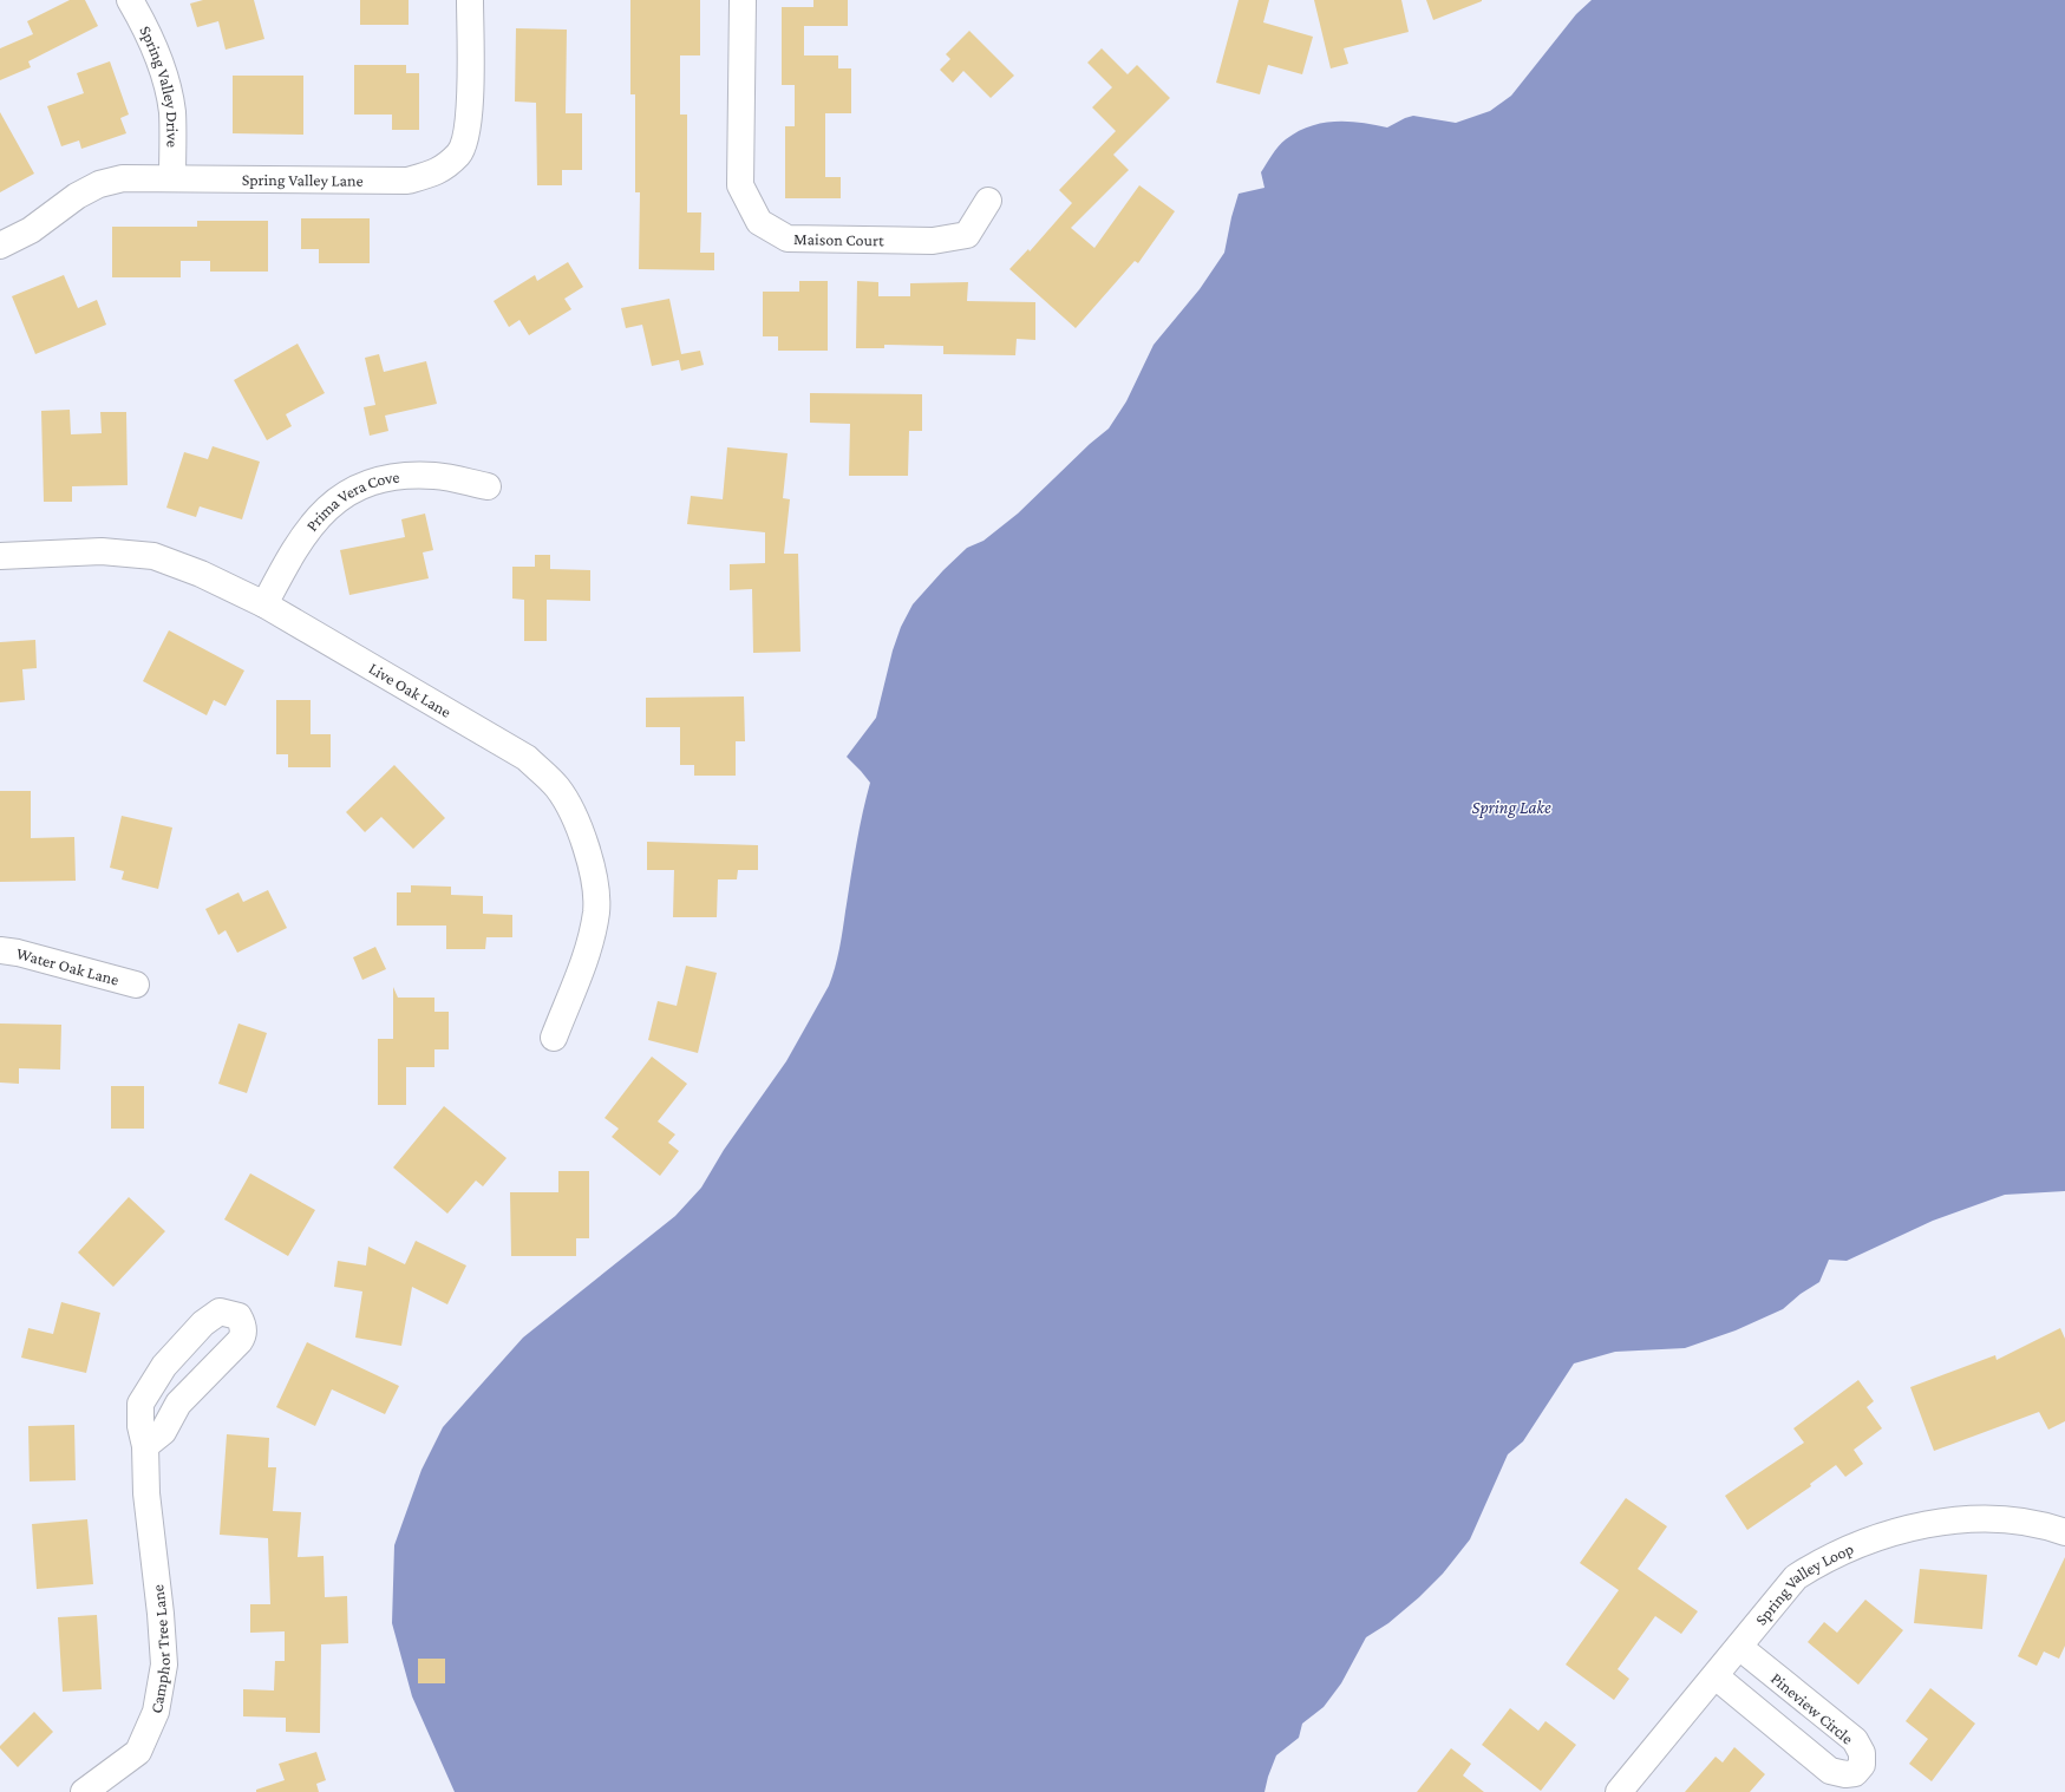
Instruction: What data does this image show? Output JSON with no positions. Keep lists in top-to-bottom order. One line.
{"streets":{"street":["Spring Valley Drive","Spring Valley Lane","Maison Court","Prima Vera Cove","Live Oak Lane","Water Oak Lane","Spring Valley Loop","Camphor Tree Lane","Pineview Circle"]},"crossings":[["Spring Valley Drive","Spring Valley Lane"],["Prima Vera Cove","Live Oak Lane"],["Spring Valley Loop","Pineview Circle"]],"water":["Spring Lake"]}
